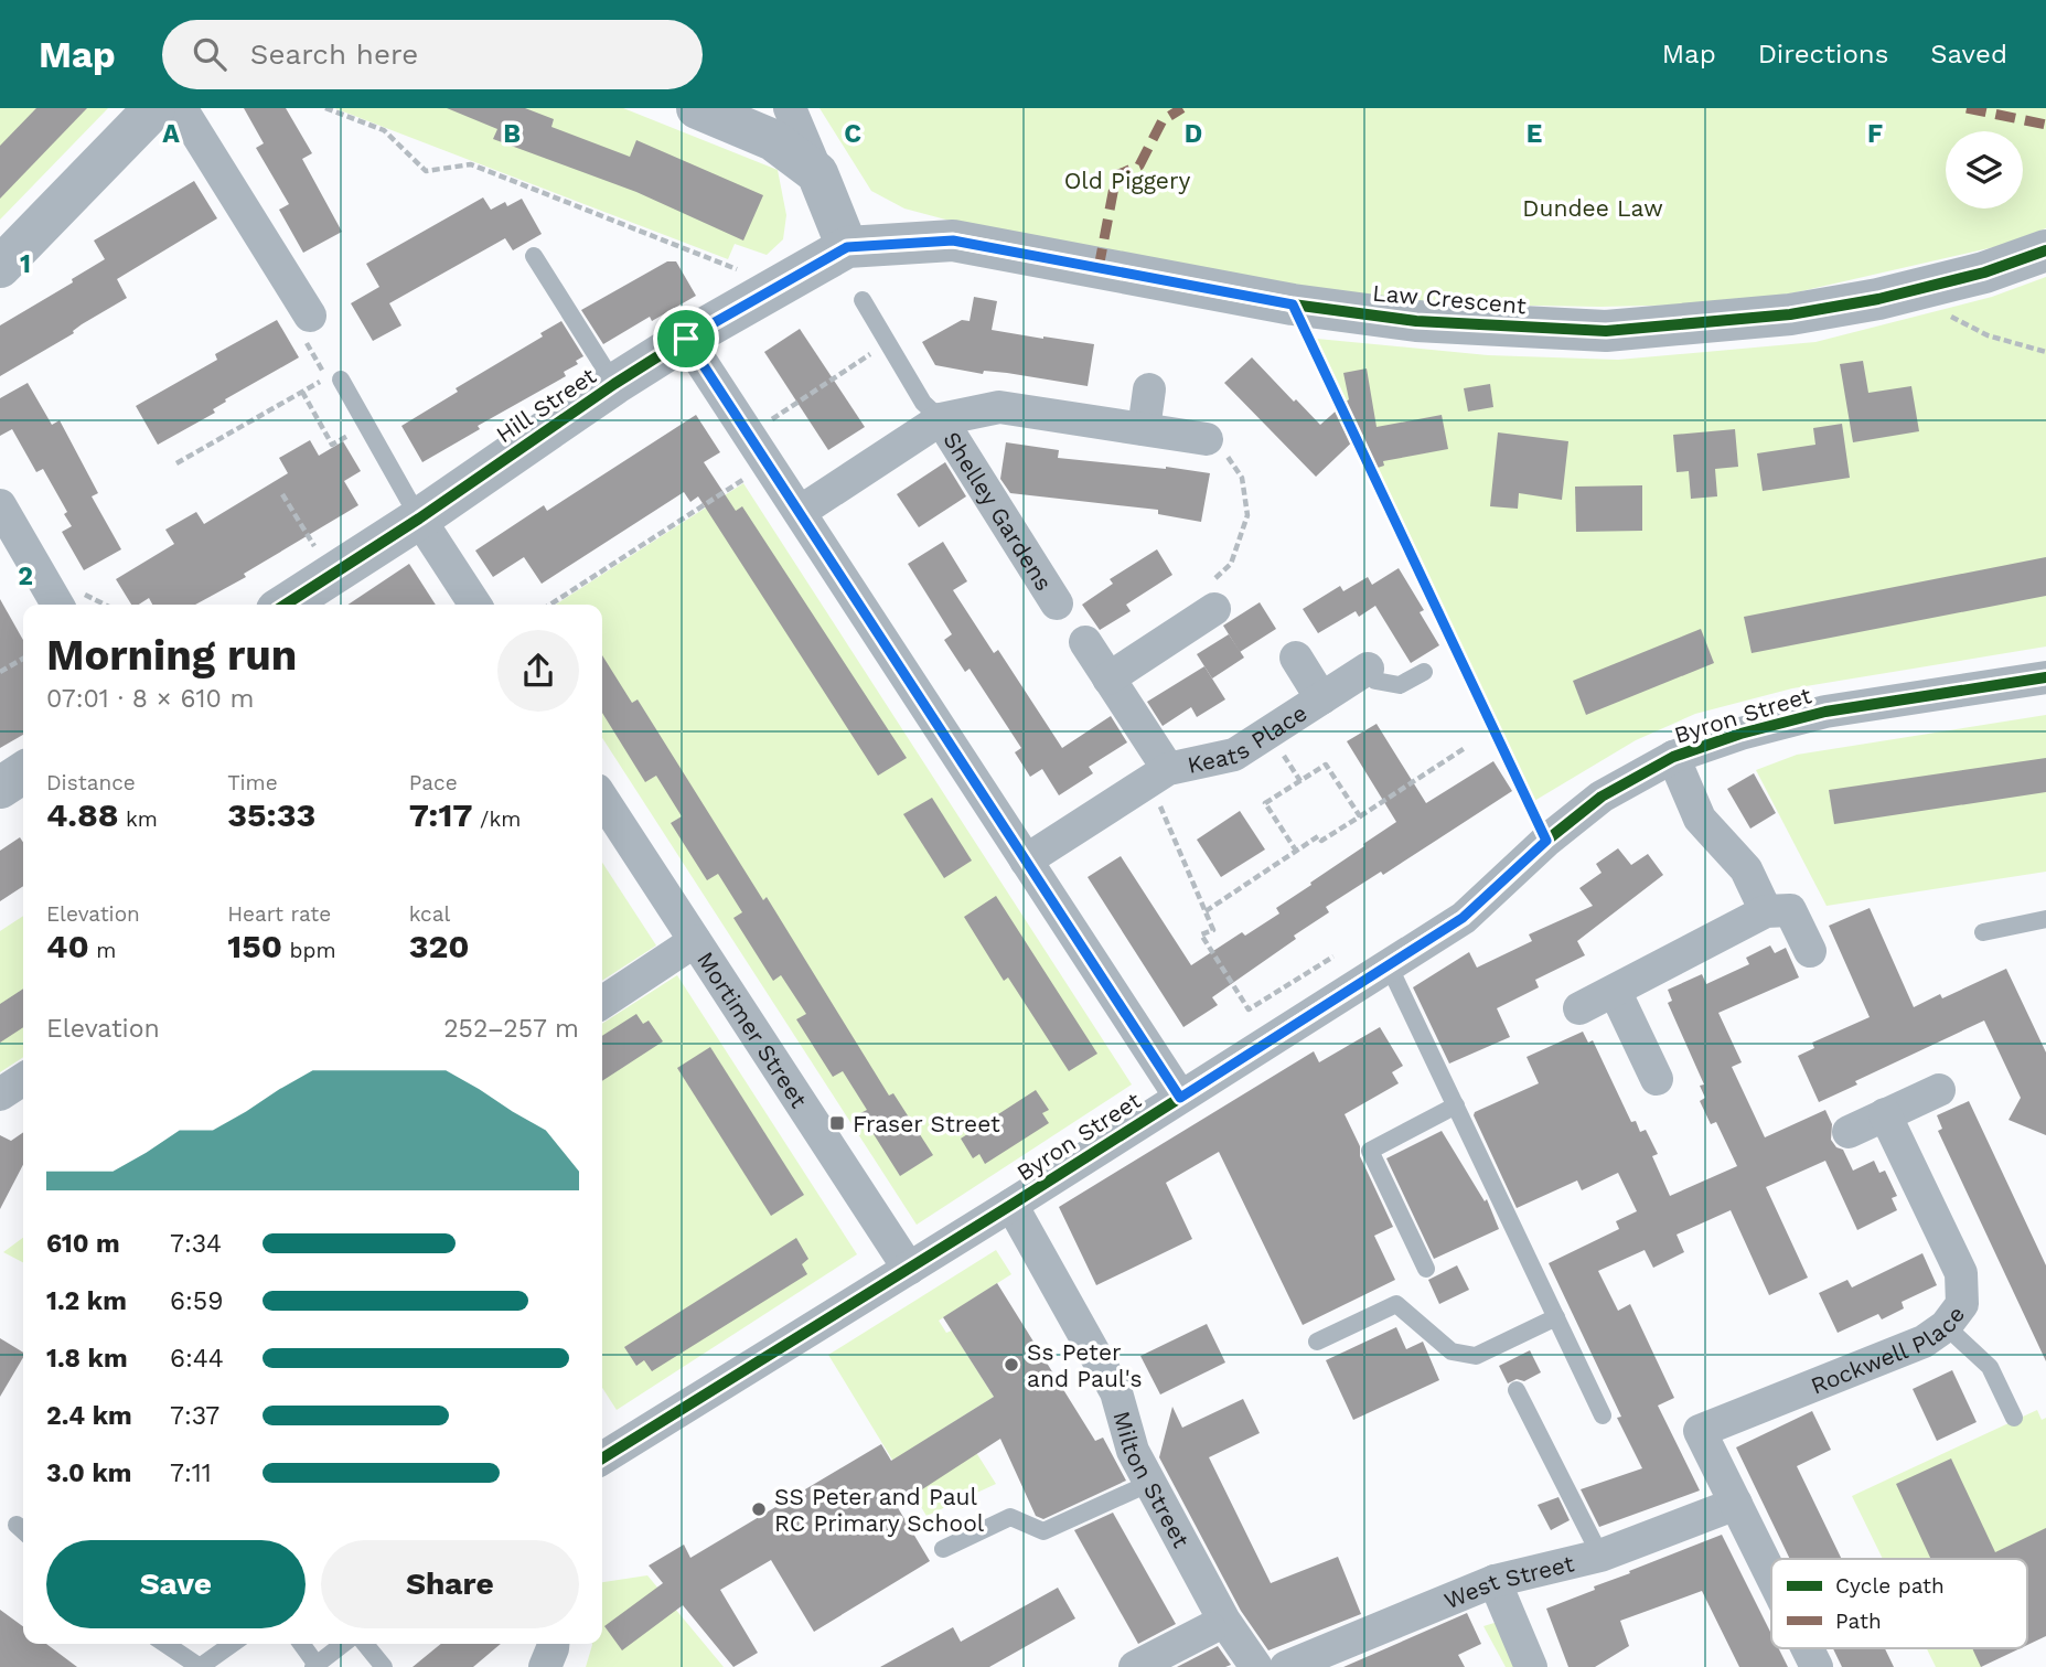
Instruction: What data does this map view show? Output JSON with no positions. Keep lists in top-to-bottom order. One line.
{"streets":{"street":["Law Crescent","Hill Street","Shelley Gardens","Byron Street","Keats Place","Mortimer Street","Rockwell Place","Milton Street","West Street"]},"crossings":[["Law Crescent","Hill Street"],["Byron Street","Mortimer Street"],["Byron Street","Milton Street"],["Rockwell Place","West Street"]],"parks":["Old Piggery","Dundee Law"],"places":{"transit":["Fraser Street"],"other":["Ss Peter and Paul's","SS Peter and Paul RC Primary School"]},"legend":["Cycle path","Path"],"page":{"header":"Map","search":"Search here","nav":["Map","Directions","Saved"],"heading":["Morning run","07:01 · 8 × 610 m"],"stats":[["Distance","4.88 km"],["Time","35:33"],["Pace","7:17 /km"],["Elevation","40 m"],["Heart rate","150 bpm"],["kcal","320"]],"chart":["Elevation","252–257 m"],"list":[{"name":"610 m","note":"7:34"},{"name":"1.2 km","note":"6:59"},{"name":"1.8 km","note":"6:44"},{"name":"2.4 km","note":"7:37"},{"name":"3.0 km","note":"7:11"}],"buttons":["Save","Share"]},"grid":{"columns":["A","B","C","D","E","F"],"rows":["1","2"]}}
